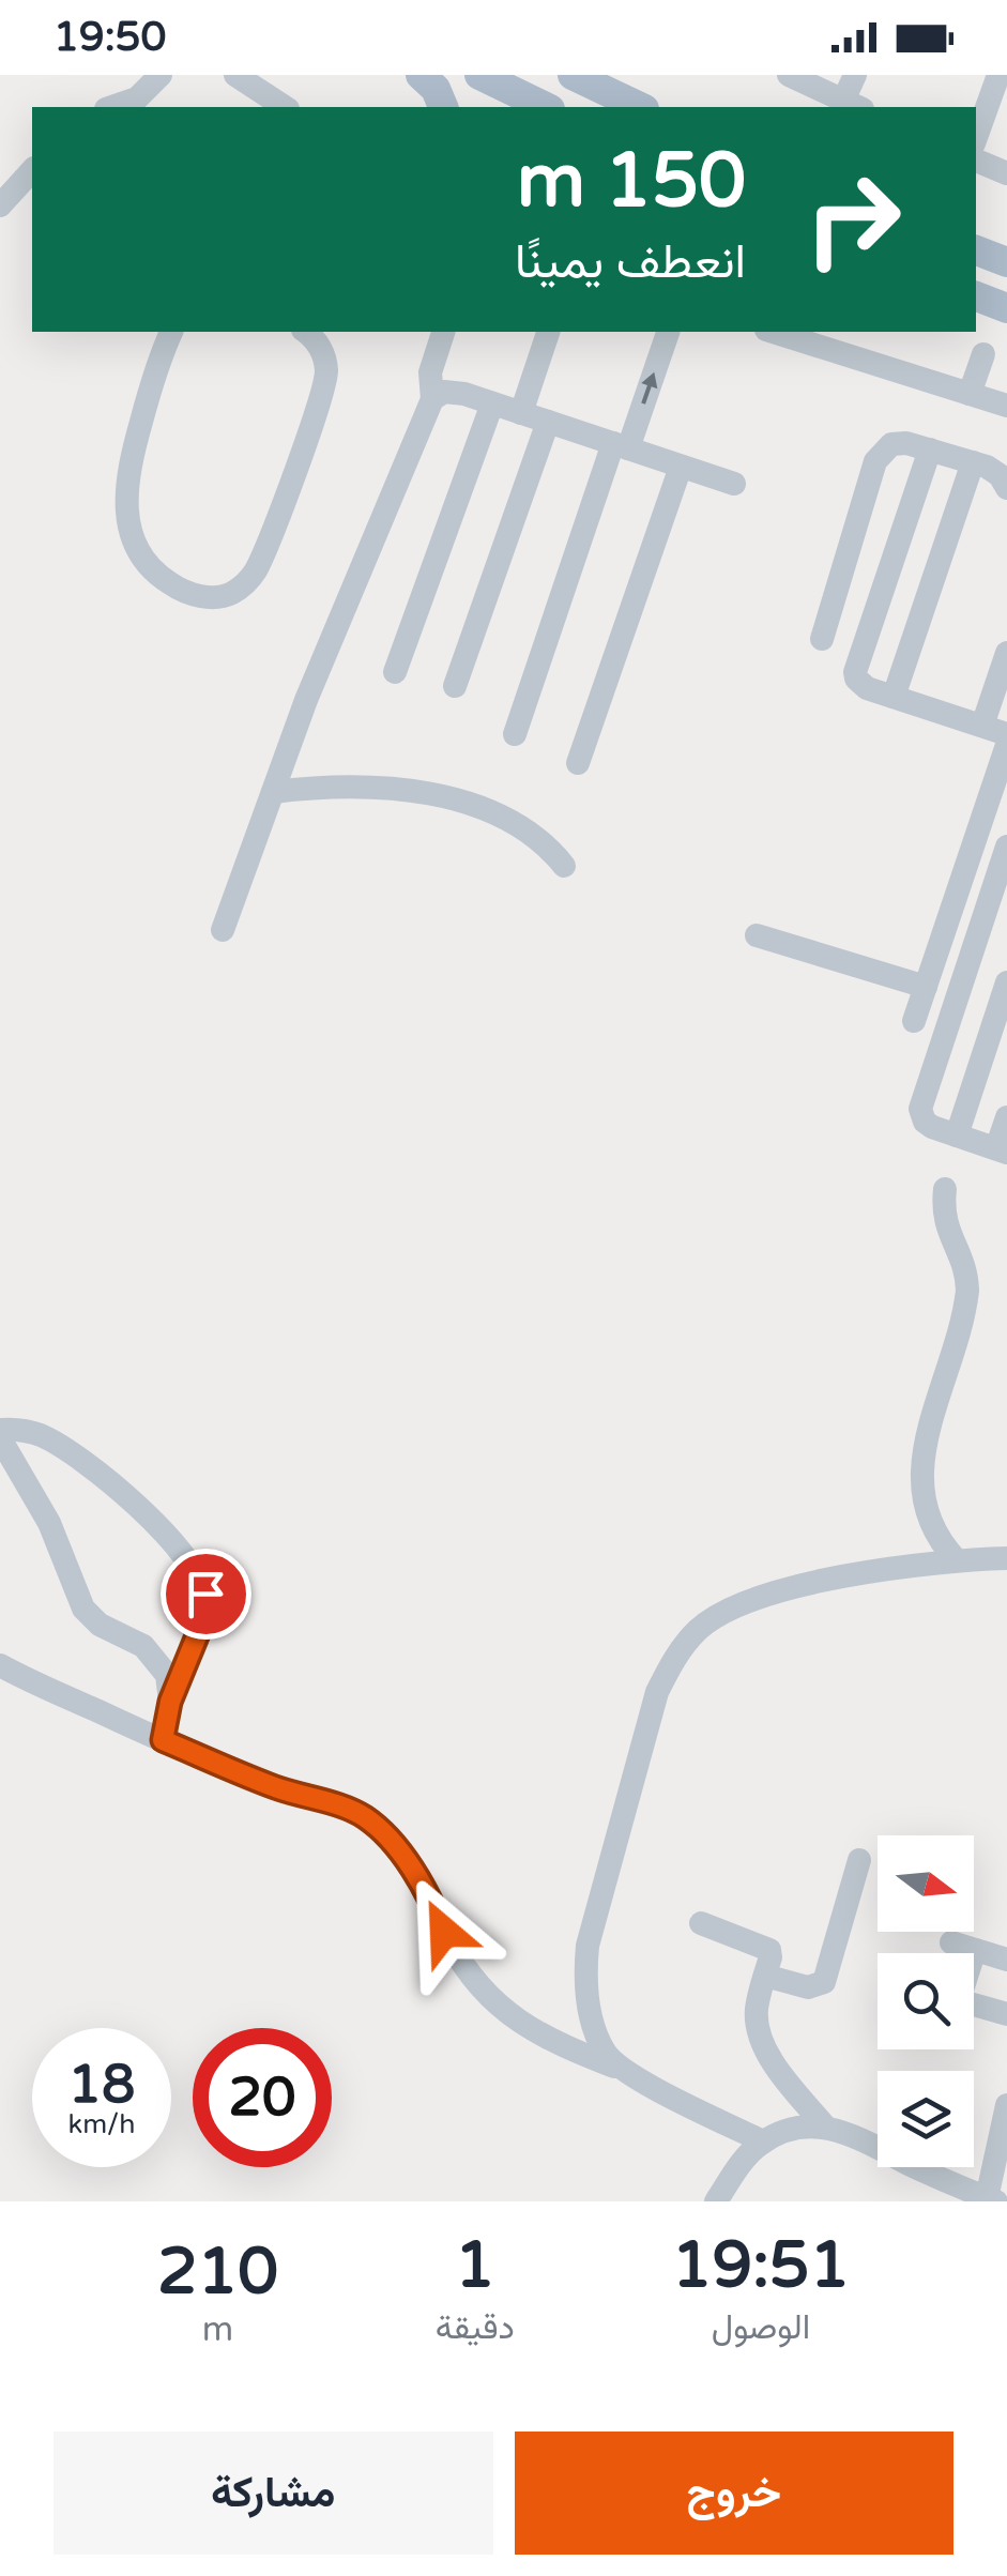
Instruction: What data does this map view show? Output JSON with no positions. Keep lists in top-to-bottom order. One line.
{"north":"right","page":{"status":"19:50","turn":["150 m","انعطف يمينًا"],"speed":"18 km/h","limit":"20","eta":["19:51","الوصول","1","دقيقة","210","m"],"buttons":["خروج","مشاركة"]}}
